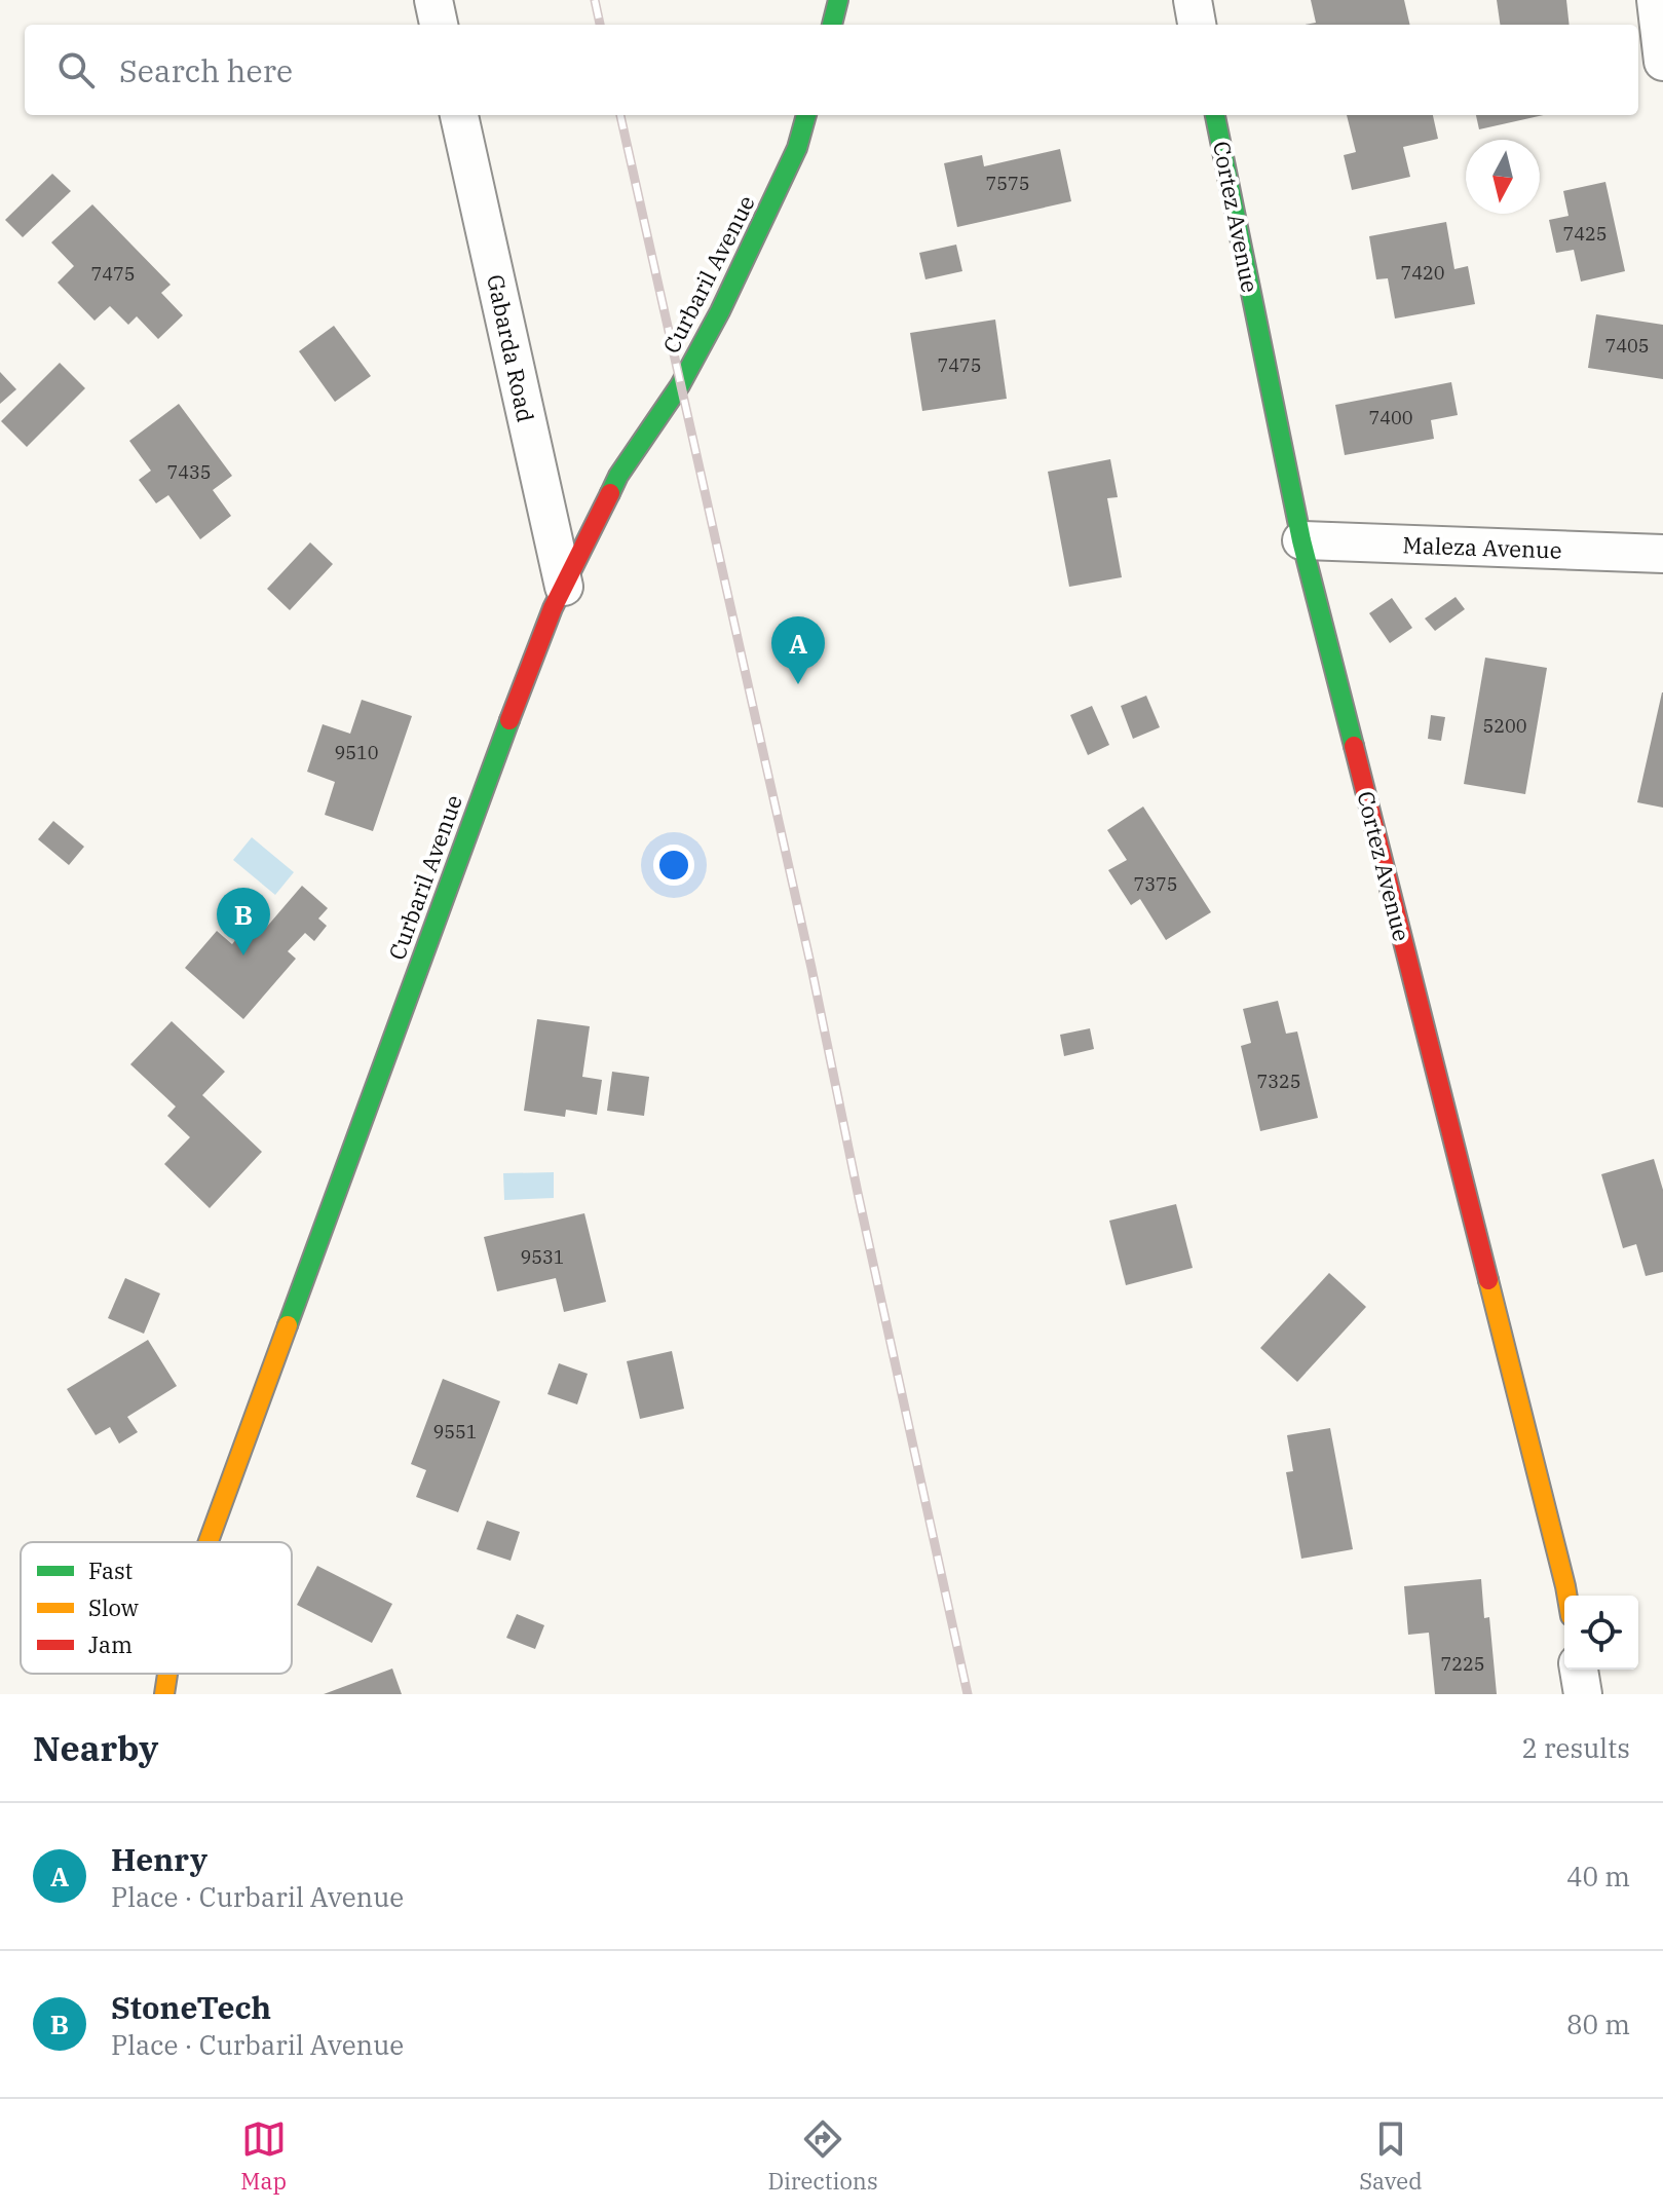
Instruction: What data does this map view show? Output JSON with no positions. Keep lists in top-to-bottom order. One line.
{"streets":{"street":["Cortez Avenue","Curbaril Avenue","Gabarda Road","Maleza Avenue"]},"crossings":[["Cortez Avenue","Maleza Avenue"],["Curbaril Avenue","Gabarda Road"]],"house_numbers":["7575","7425","7420","7475","7405","7475","7400","7435","5200","9510","7375","7325","9531","9551","7225"],"legend":["Fast","Slow","Jam"],"north":"bottom","page":{"search":"Search here","pins":["A","B"],"heading":["Nearby","2 results"],"list":[{"mark":"A","name":"Henry","note":"Place · Curbaril Avenue","value":"40 m"},{"mark":"B","name":"StoneTech","note":"Place · Curbaril Avenue","value":"80 m"}],"nav":["Map","Directions","Saved"]}}
